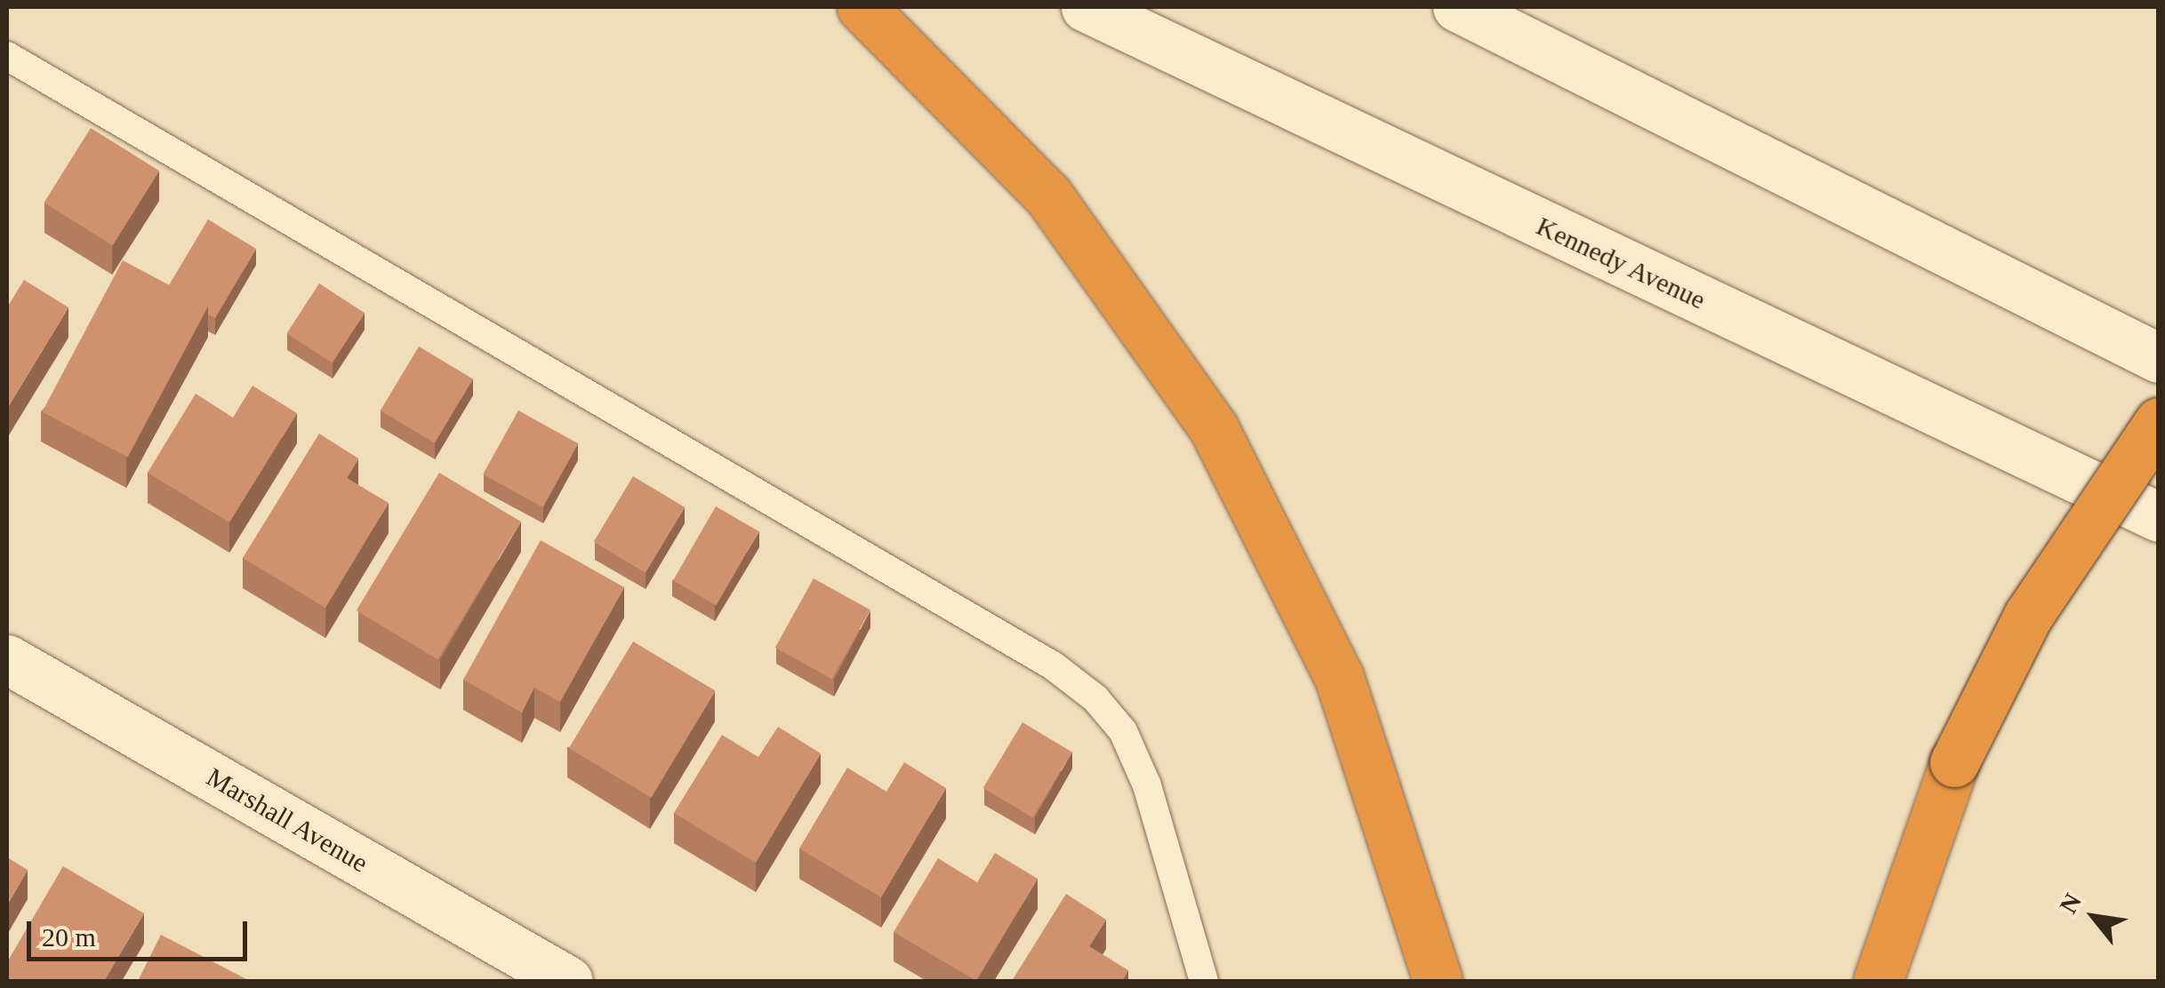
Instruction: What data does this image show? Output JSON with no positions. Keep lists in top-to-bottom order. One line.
{"streets":{"main road":["Kennedy Avenue","Marshall Avenue"]},"scale_bar":"20 m","north":"top left"}
